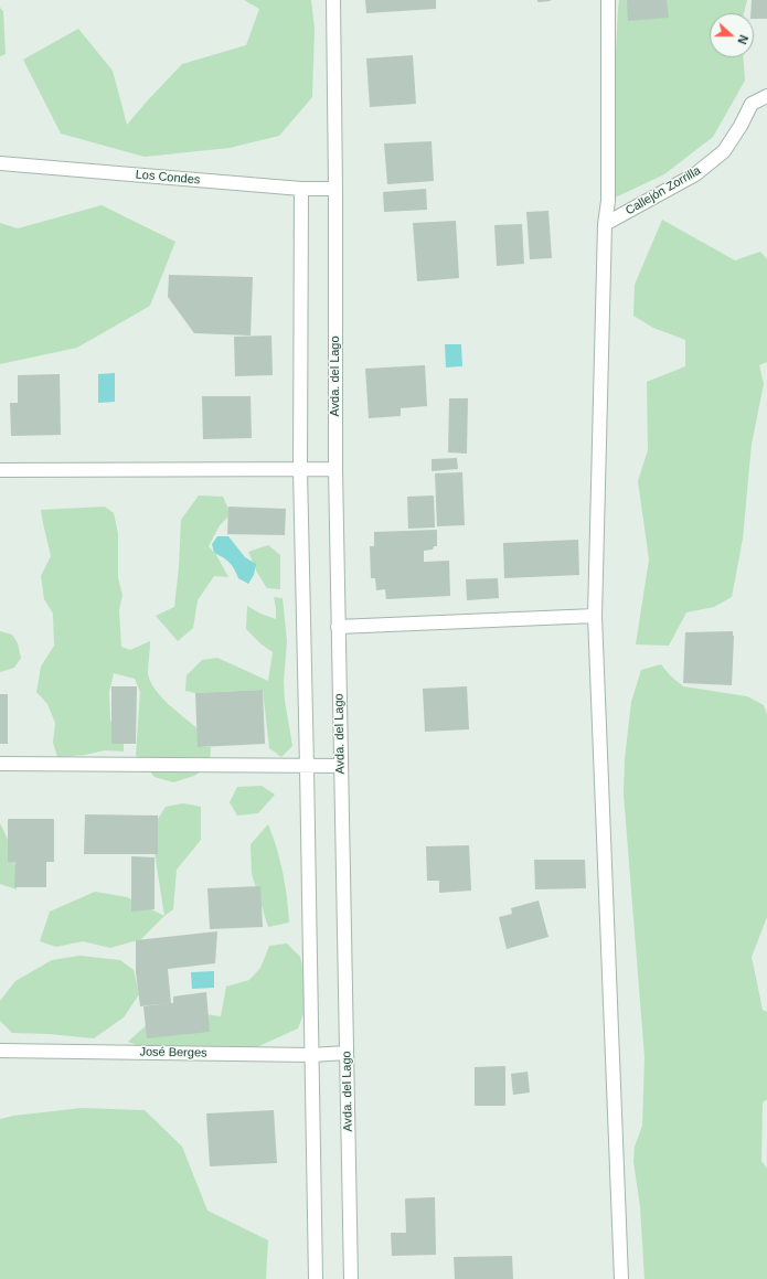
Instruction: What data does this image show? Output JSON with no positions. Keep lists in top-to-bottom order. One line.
{"streets":{"street":["Los Condes","Callejón Zorrilla","Avda. del Lago","José Berges"]},"crossings":[["Los Condes","Avda. del Lago"],["Avda. del Lago","José Berges"]],"north":"right"}
